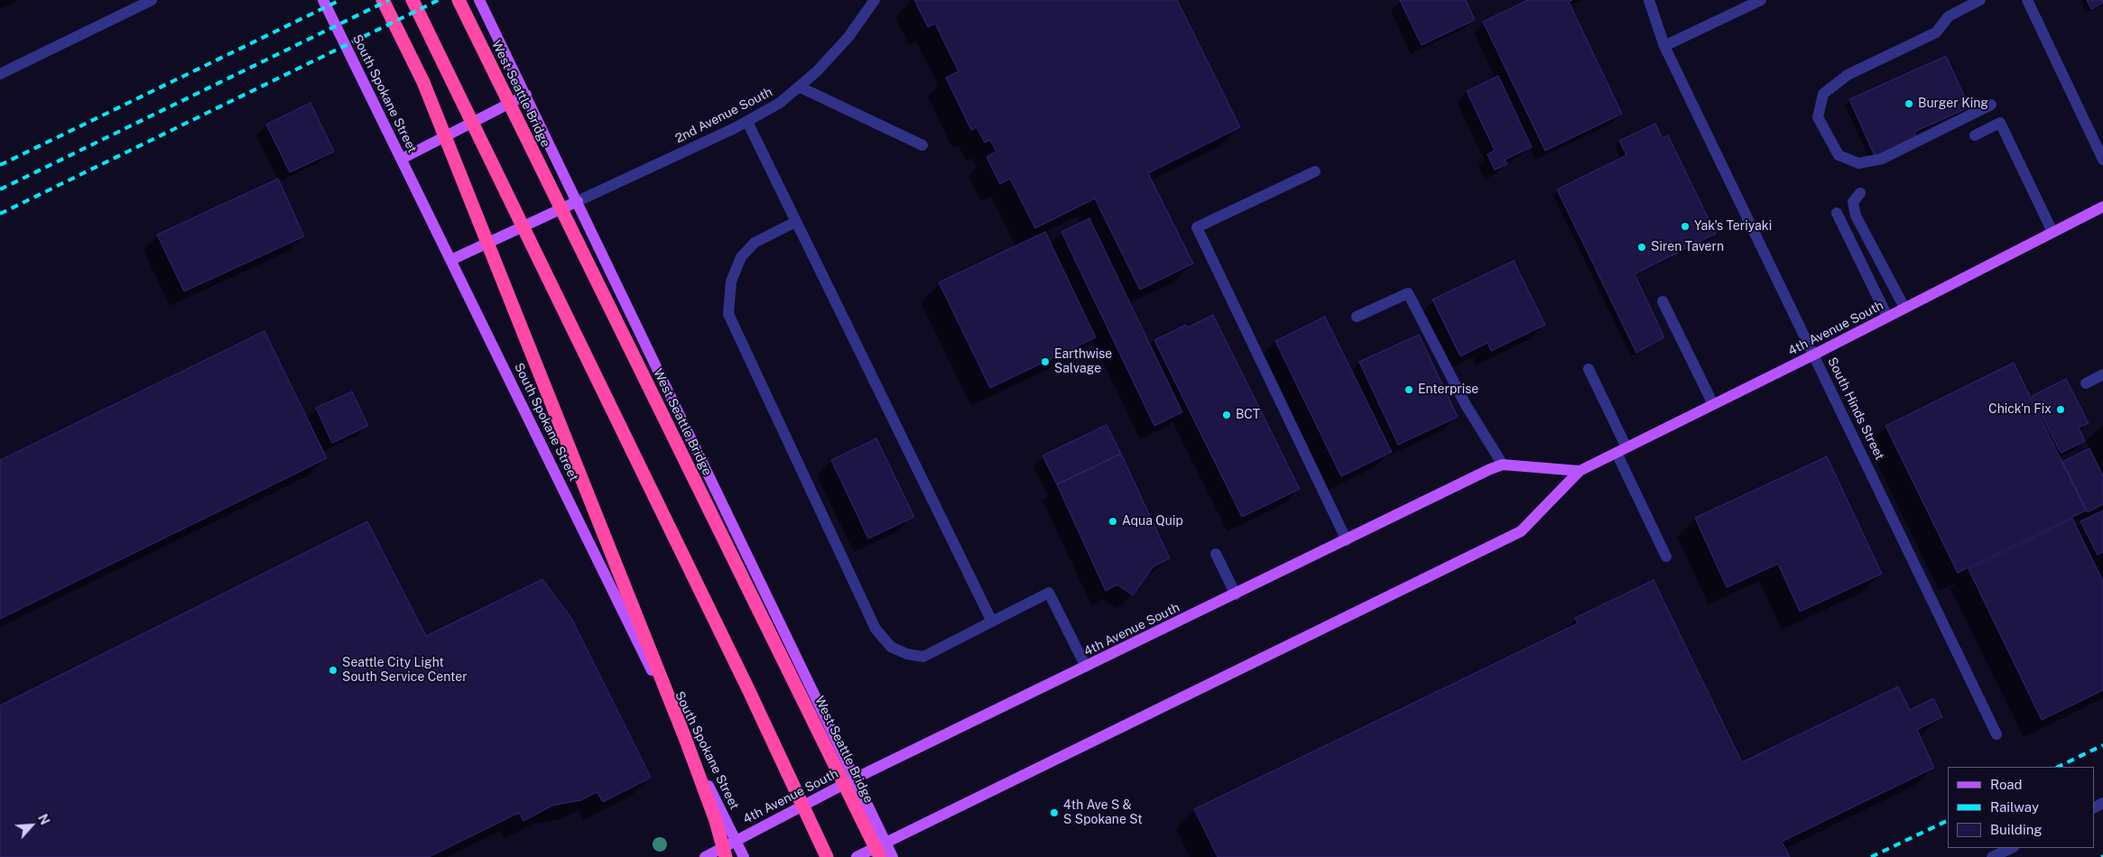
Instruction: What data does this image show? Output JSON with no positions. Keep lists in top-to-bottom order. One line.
{"streets":{"highway":["West Seattle Bridge"],"main road":["South Spokane Street","4th Avenue South"],"street":["2nd Avenue South","South Hinds Street"]},"crossings":[["South Spokane Street","4th Avenue South"],["4th Avenue South","South Hinds Street"]],"places":["Burger King","Yak's Teriyaki","Siren Tavern","Earthwise Salvage","Enterprise","Chick'n Fix","BCT","Aqua Quip","Seattle City Light South Service Center","4th Ave S & S Spokane St"],"legend":["Road","Railway","Building"],"north":"top right"}
